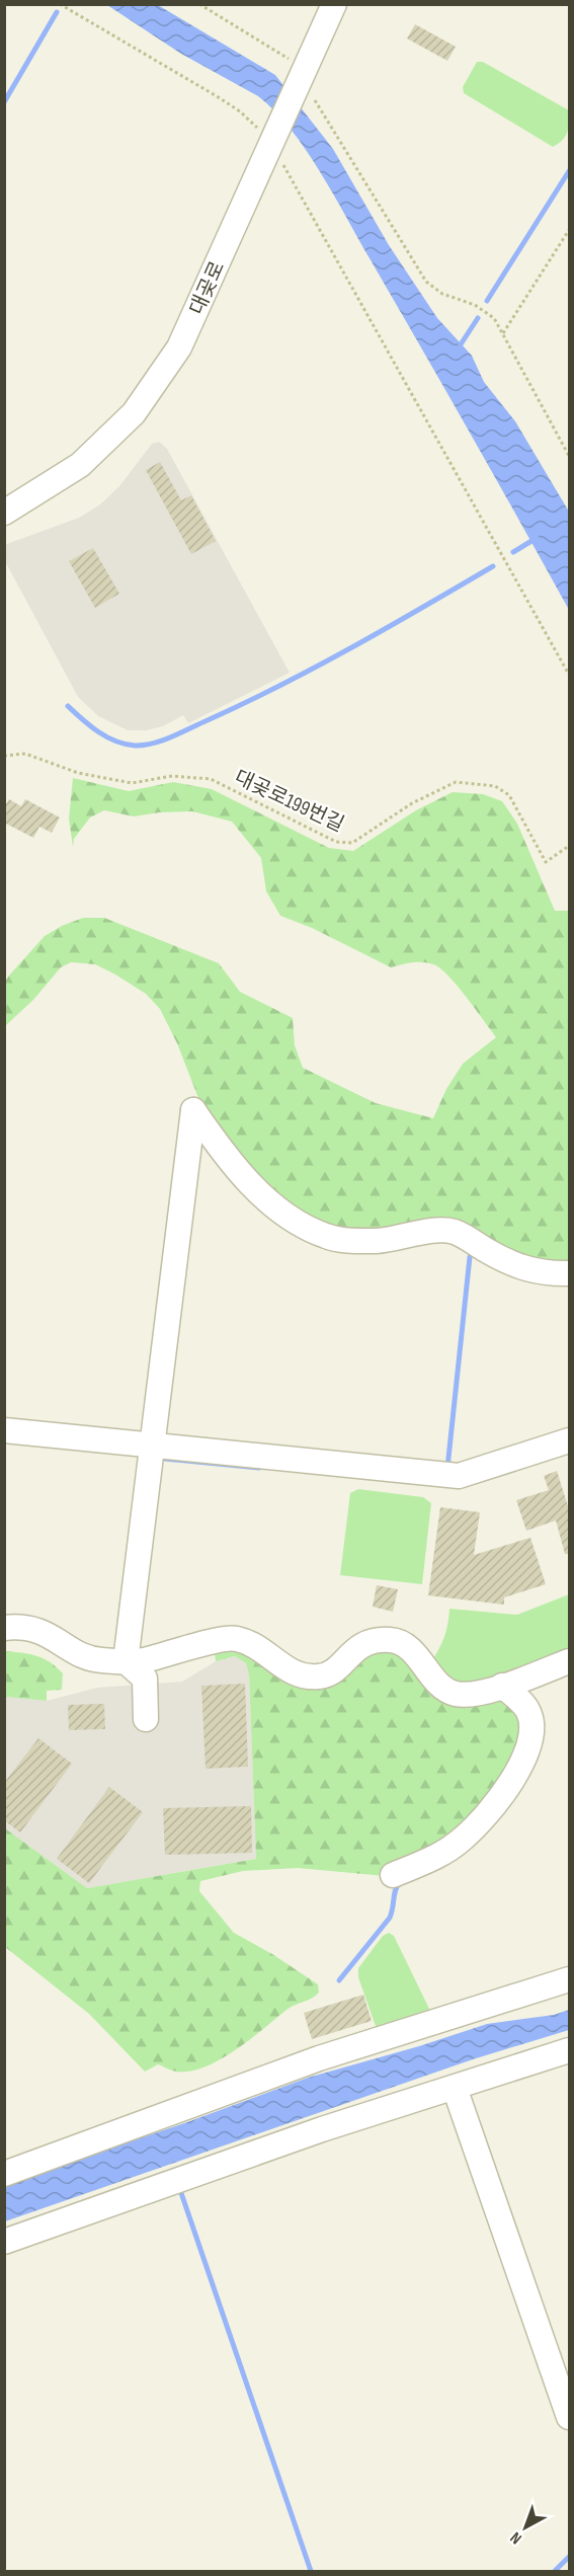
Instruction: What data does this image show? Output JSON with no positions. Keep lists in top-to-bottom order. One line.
{"streets":{"street":["대곶로"],"path":["대곶로199번길"]},"north":"bottom left"}
